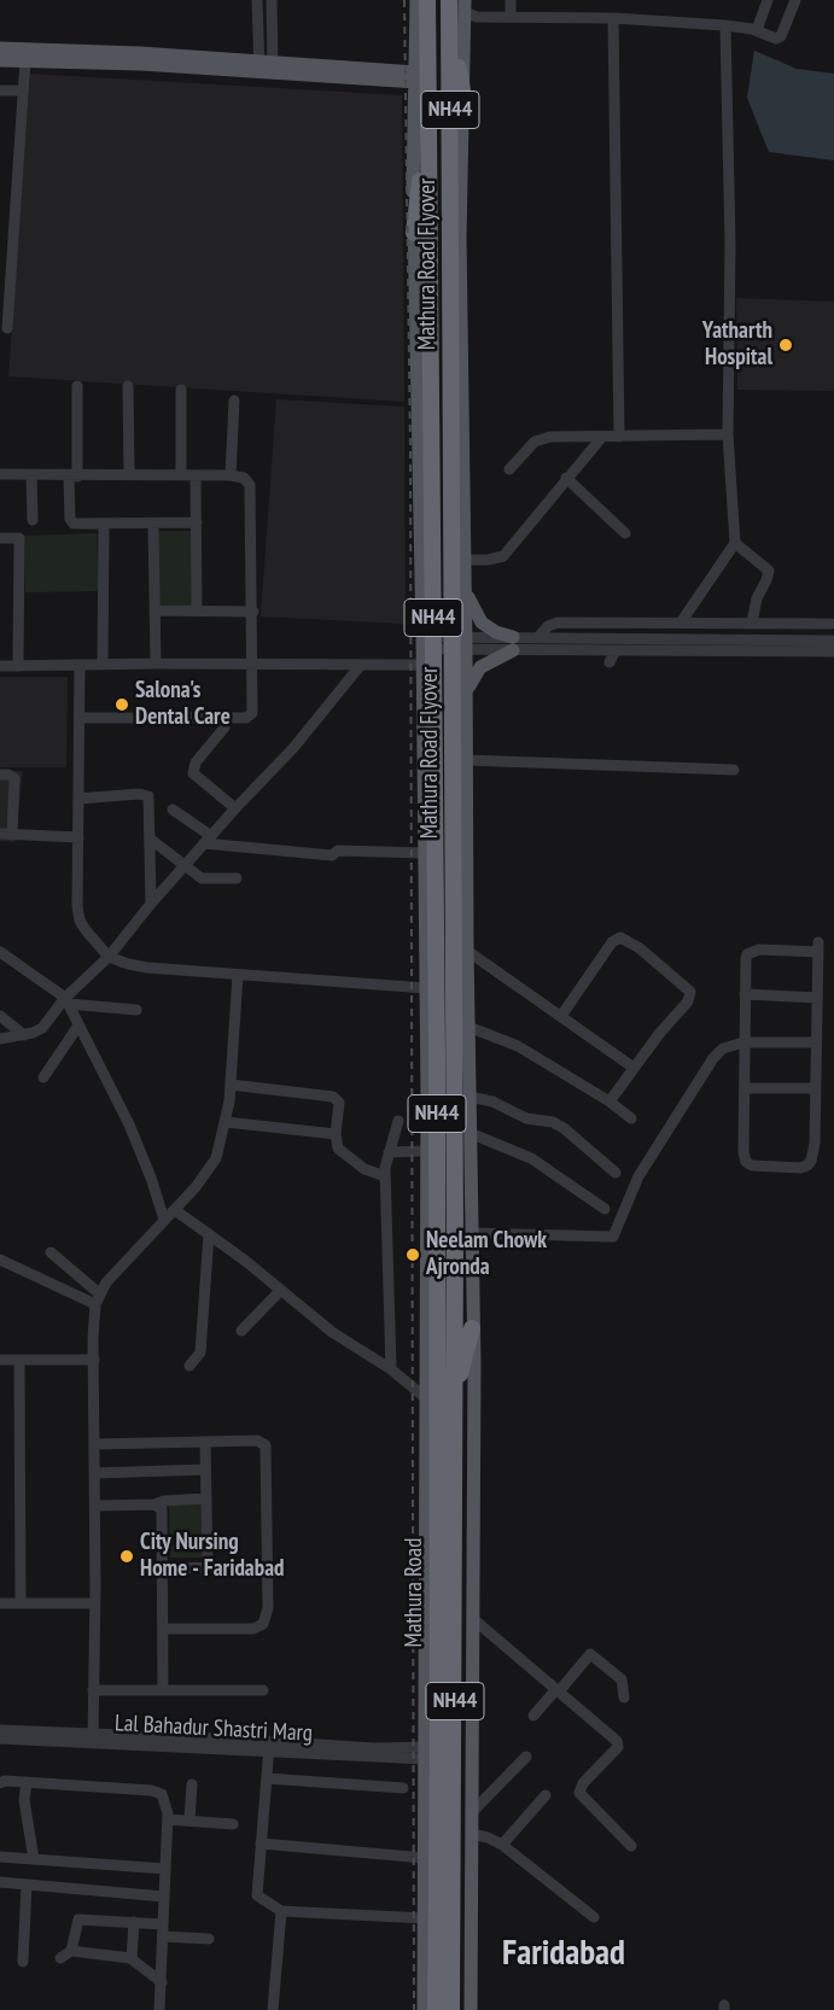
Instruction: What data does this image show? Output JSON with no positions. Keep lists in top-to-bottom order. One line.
{"streets":{"highway":["NH44","Mathura Road Flyover","Mathura Road"],"street":["Lal Bahadur Shastri Marg"]},"crossings":[["NH44","Mathura Road Flyover"],["Mathura Road Flyover","Mathura Road"]],"districts":["Faridabad"],"places":["Yatharth Hospital","Salona's Dental Care","Neelam Chowk Ajronda","City Nursing Home - Faridabad"]}
